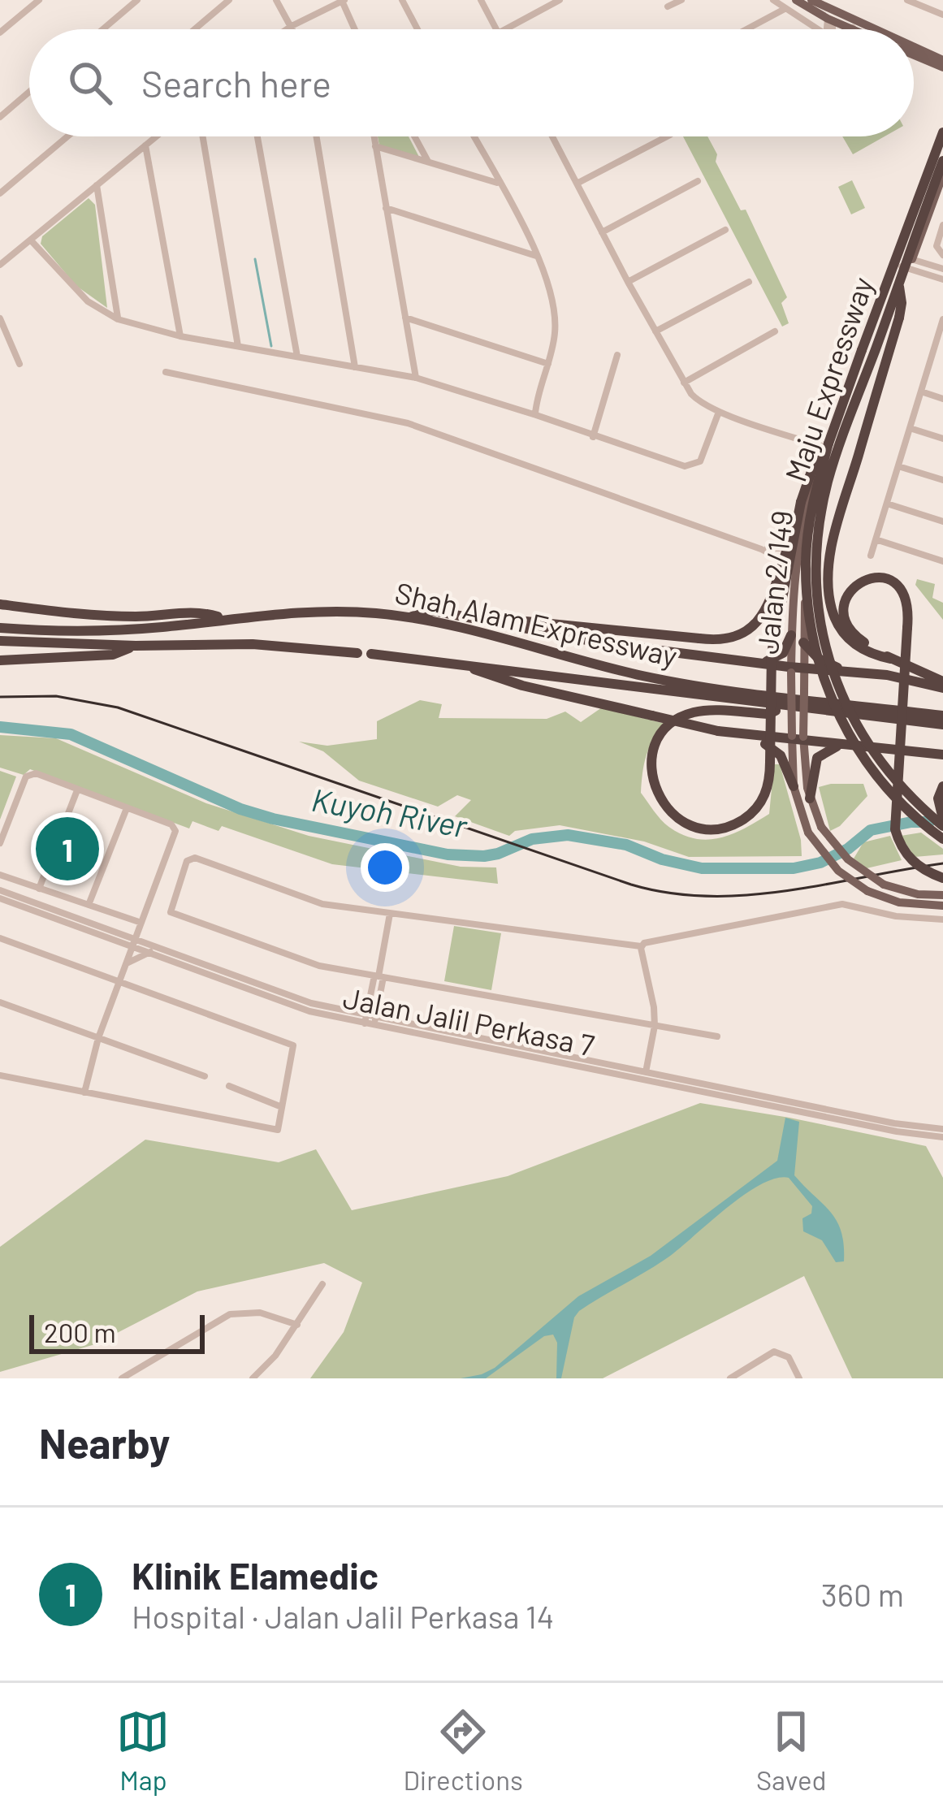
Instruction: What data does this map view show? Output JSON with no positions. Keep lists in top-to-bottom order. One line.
{"streets":{"highway":["Maju Expressway","Shah Alam Expressway"],"main road":["Jalan 2/149"],"street":["Jalan Jalil Perkasa 7"]},"crossings":[["Maju Expressway","Jalan 2/149"]],"water":["Kuyoh River"],"scale_bar":"200 m","page":{"search":"Search here","pins":"1","scale":"200 m","heading":"Nearby","list":[{"mark":"1","name":"Klinik Elamedic","note":"Hospital · Jalan Jalil Perkasa 14","value":"360 m"}],"nav":["Map","Directions","Saved"]}}
